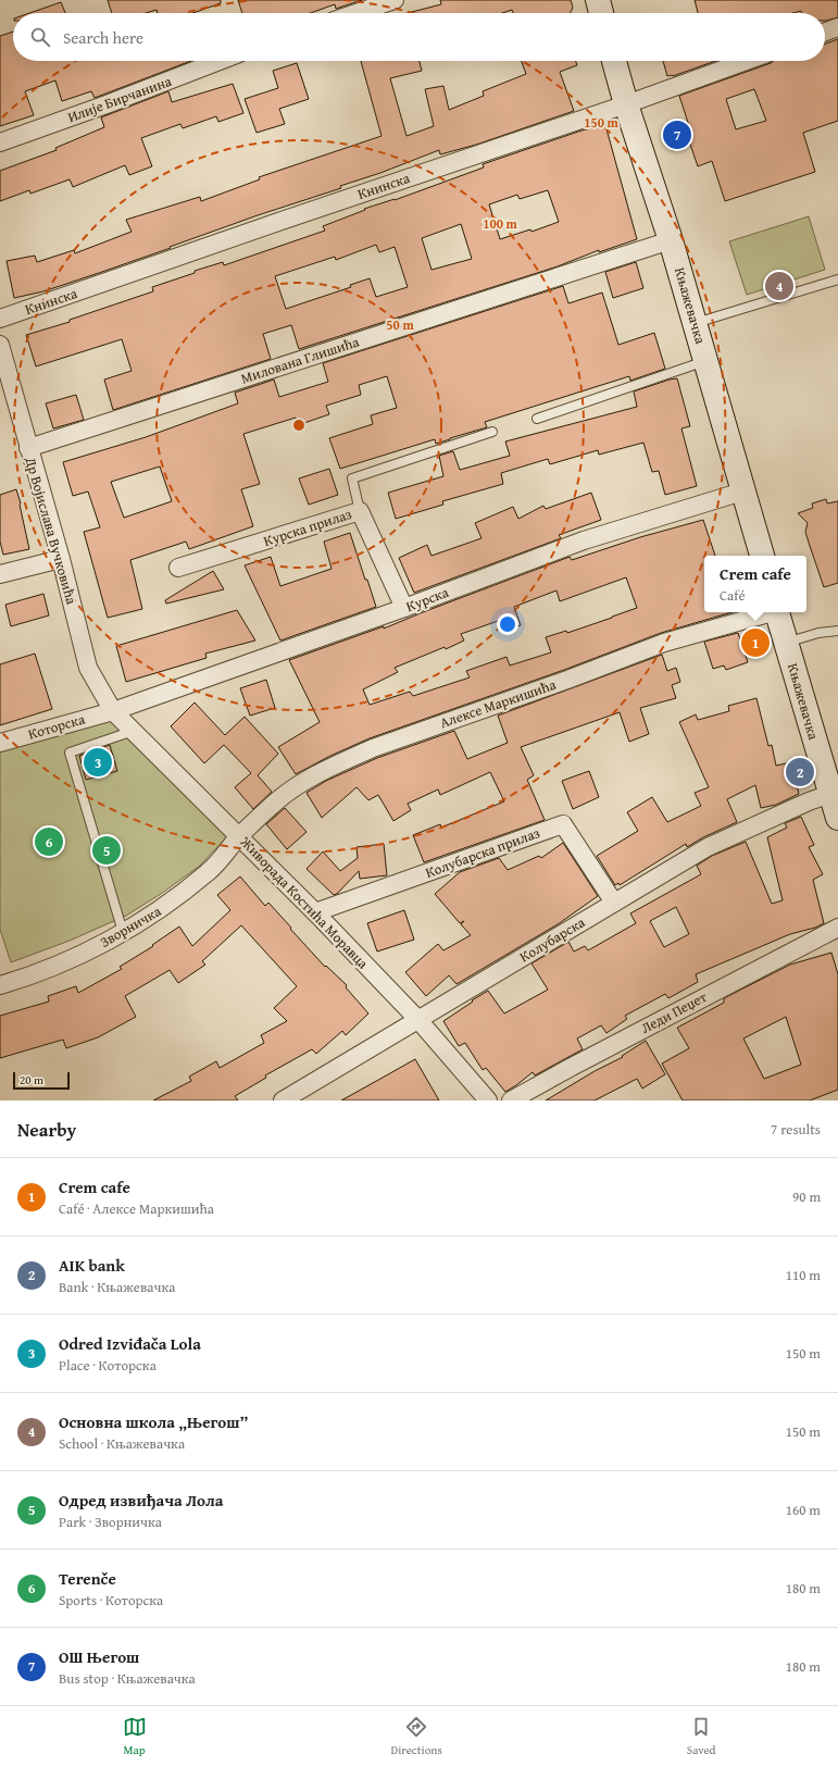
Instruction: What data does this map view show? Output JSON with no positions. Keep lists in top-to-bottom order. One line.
{"streets":{"main road":["Књажевачка"],"street":["Илије Бирчанина","Книнска","Милована Глишића","Курска прилаз","Др Војислава Вучковића","Курска","Алексе Маркишића","Которска","Колубарска прилаз","Живорада Костића Моравца","Зворничка","Колубарска","Леди Пеџет"]},"crossings":[["Книнска","Књажевачка"],["Књажевачка","Милована Глишића"],["Књажевачка","Курска"],["Књажевачка","Колубарска"],["Милована Глишића","Др Војислава Вучковића"],["Курска прилаз","Курска"],["Др Војислава Вучковића","Курска"],["Др Војислава Вучковића","Которска"],["Др Војислава Вучковића","Живорада Костића Моравца"],["Курска","Которска"],["Курска","Живорада Костића Моравца"],["Алексе Маркишића","Живорада Костића Моравца"],["Алексе Маркишића","Зворничка"],["Которска","Живорада Костића Моравца"],["Колубарска прилаз","Живорада Костића Моравца"],["Колубарска прилаз","Колубарска"],["Живорада Костића Моравца","Зворничка"],["Живорада Костића Моравца","Колубарска"]],"scale_bar":"20 m","page":{"search":"Search here","pins":["7","4","1","3","2","6","5"],"popup":["Crem cafe","Café"],"scale":"20 m","heading":["Nearby","7 results"],"list":[{"mark":"1","name":"Crem cafe","note":"Café · Алексе Маркишића","value":"90 m"},{"mark":"2","name":"AIK bank","note":"Bank · Књажевачка","value":"110 m"},{"mark":"3","name":"Odred Izviđača Lola","note":"Place · Которска","value":"150 m"},{"mark":"4","name":"Основна школа „Његош”","note":"School · Књажевачка","value":"150 m"},{"mark":"5","name":"Одред извиђача Лола","note":"Park · Зворничка","value":"160 m"},{"mark":"6","name":"Terenče","note":"Sports · Которска","value":"180 m"},{"mark":"7","name":"ОШ Његош","note":"Bus stop · Књажевачка","value":"180 m"}],"nav":["Map","Directions","Saved"]},"rings":["150 m","100 m","50 m"]}
